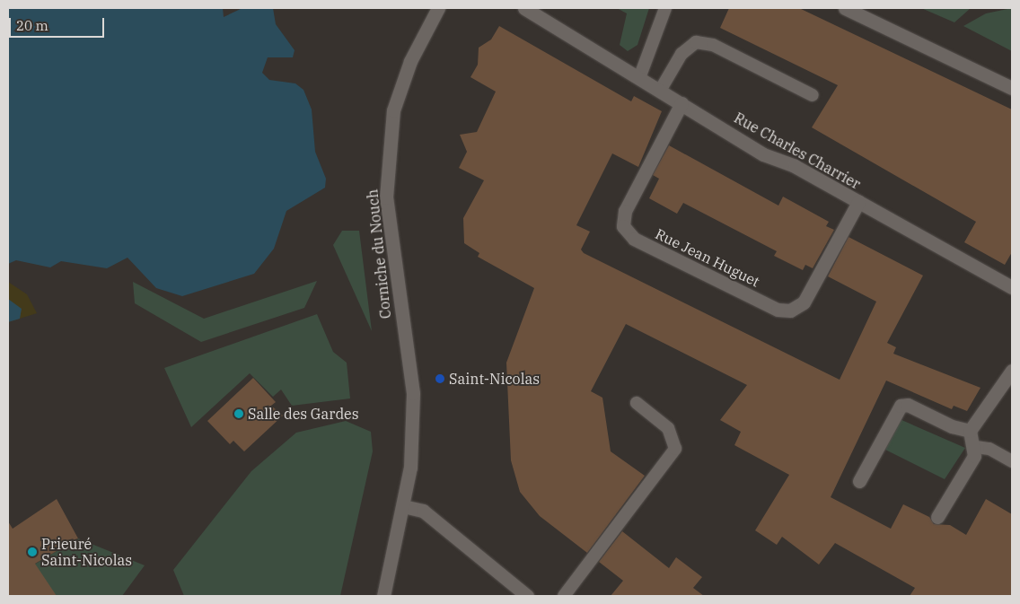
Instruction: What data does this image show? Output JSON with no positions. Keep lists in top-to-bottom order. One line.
{"streets":{"street":["Rue Charles Charrier","Corniche du Nouch","Rue Jean Huguet"]},"crossings":[["Rue Charles Charrier","Rue Jean Huguet"]],"places":["Saint-Nicolas","Salle des Gardes","Prieuré Saint-Nicolas"],"scale_bar":"20 m"}
